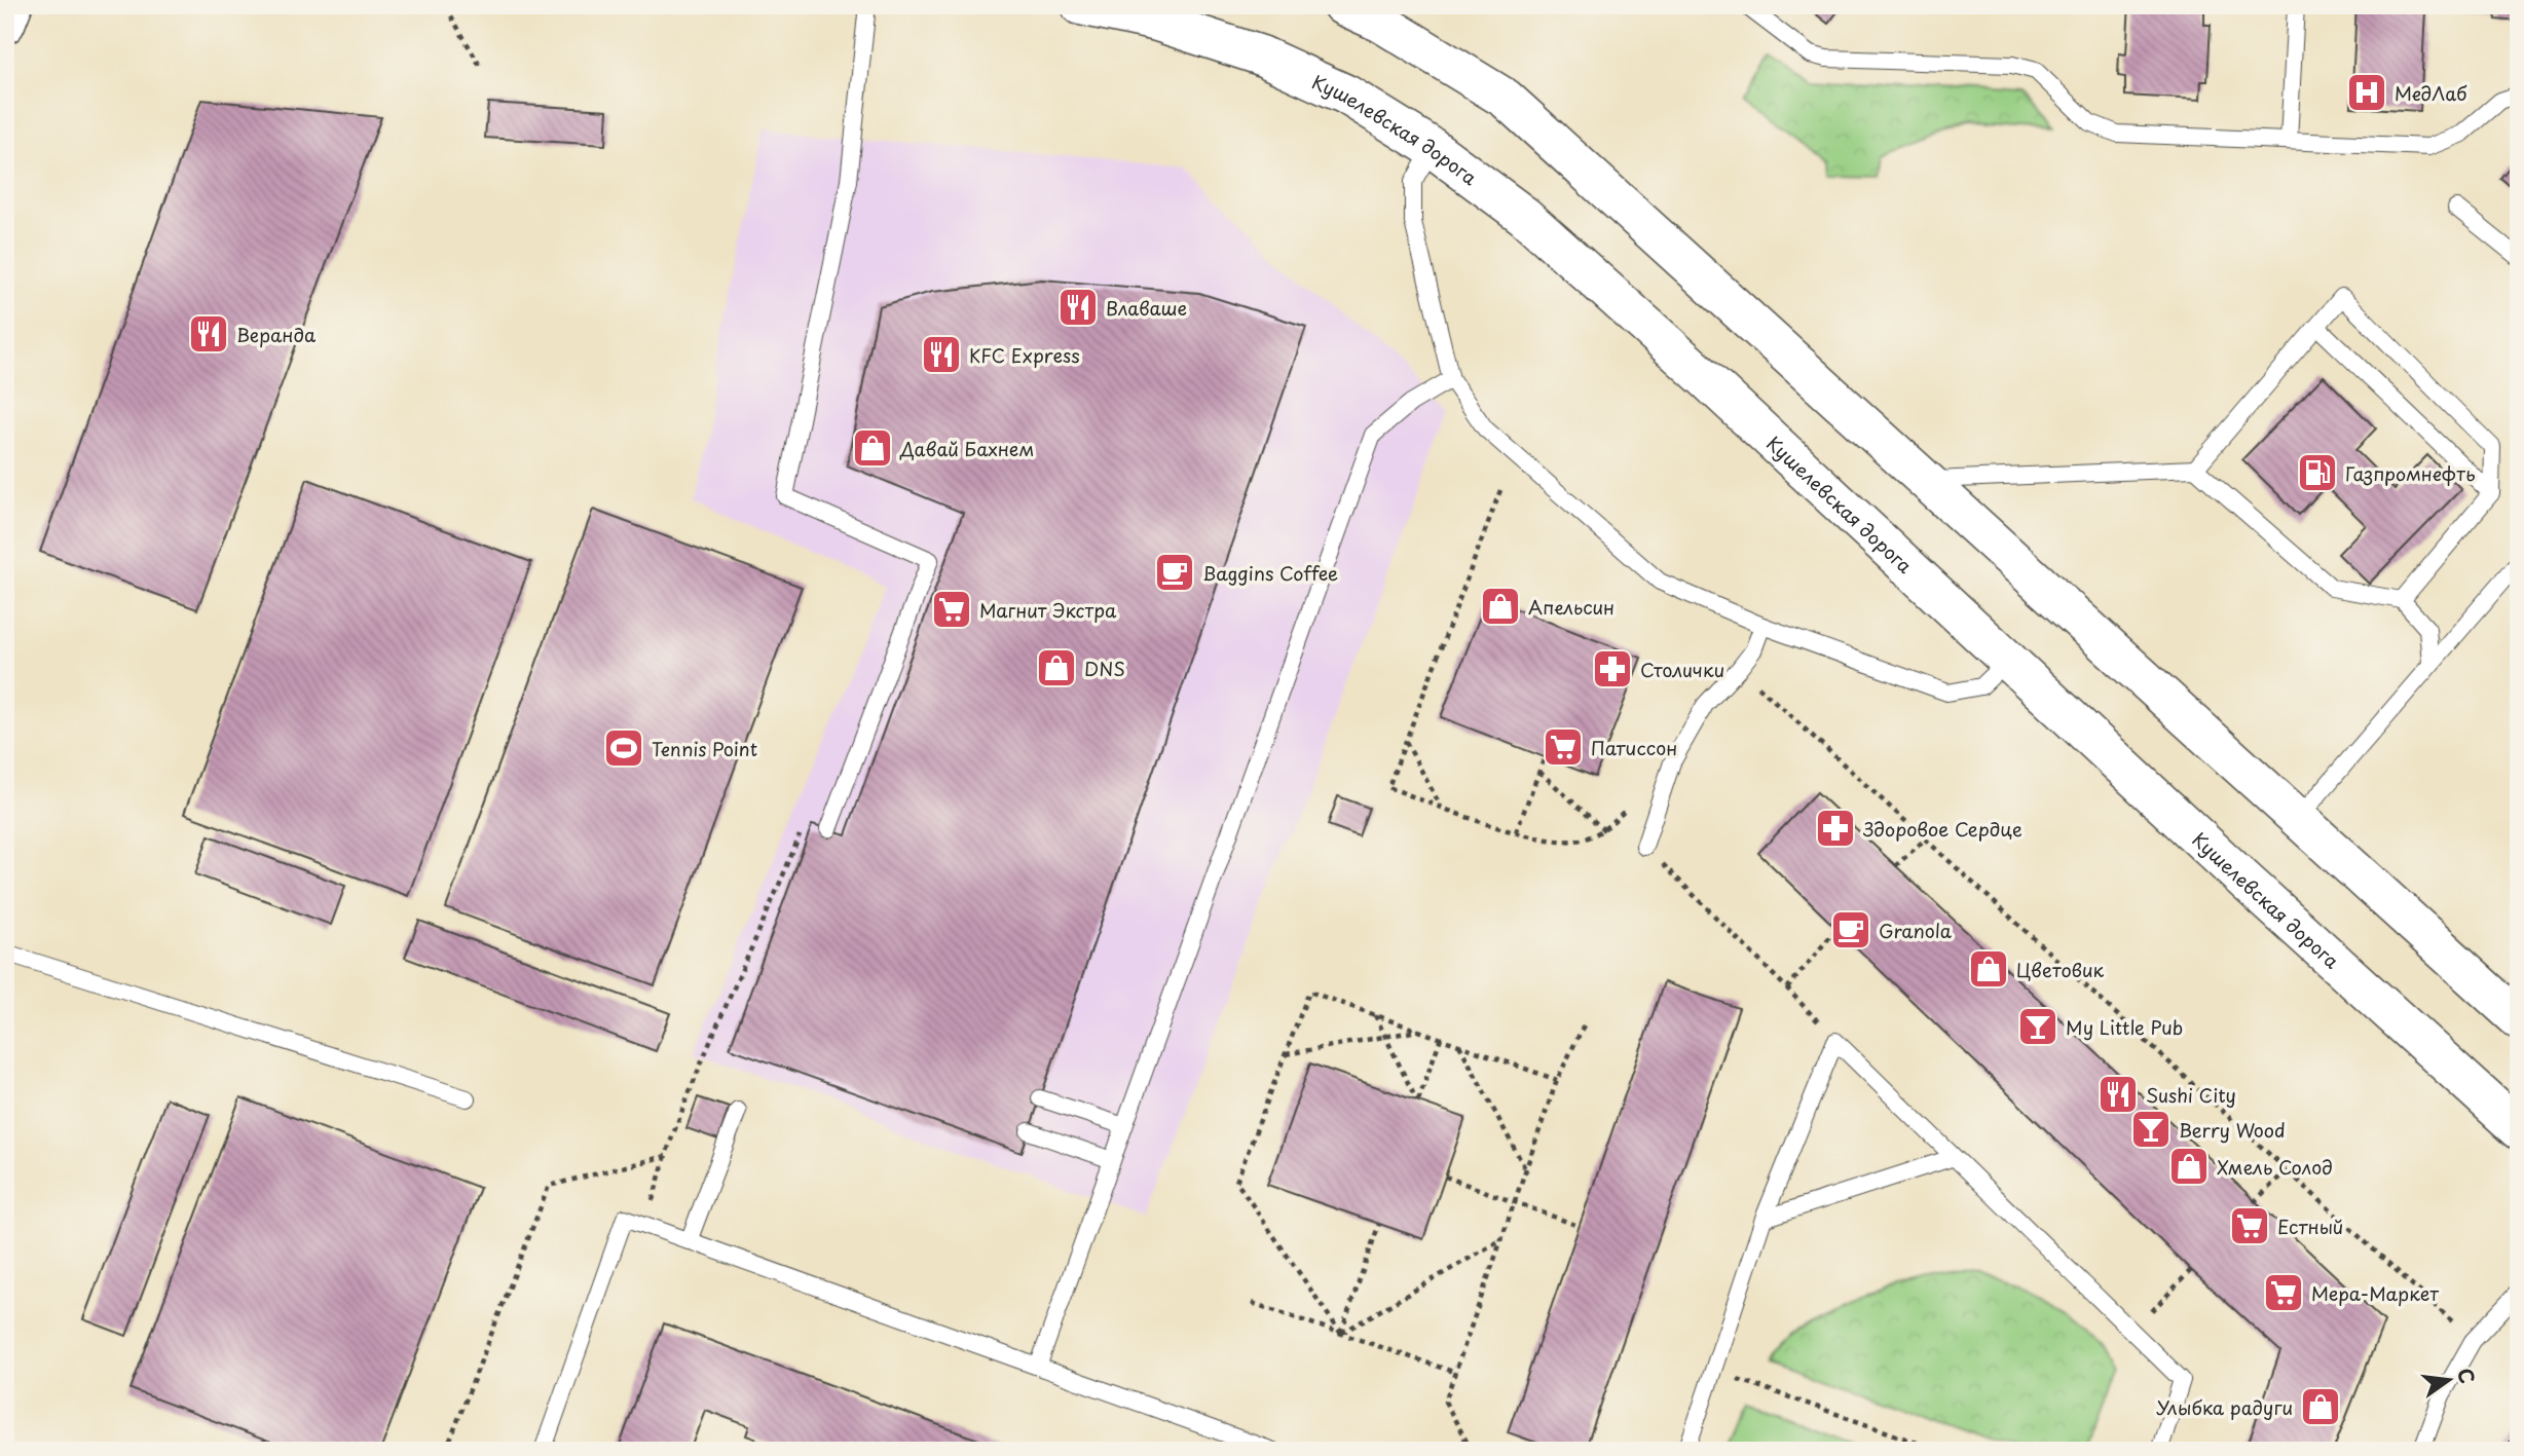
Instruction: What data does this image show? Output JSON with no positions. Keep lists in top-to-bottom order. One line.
{"streets":{"main road":["Кушелевская дорога"]},"places":{"hospital":["МедЛаб"],"restaurant":["Влаваше","Веранда","KFC Express","Sushi City"],"shop":["Давай Бахнем","Апельсин","DNS","Цветовик","Хмель Солод","Улыбка радуги"],"fuel station":["Газпромнефть"],"cafe":["Baggins Coffee","Granola"],"supermarket":["Магнит Экстра","Патиссон","Естный","Мера-Маркет"],"pharmacy":["Столички","Здоровое Сердце"],"sports":["Tennis Point"],"bar":["My Little Pub","Berry Wood"]},"north":"right"}
